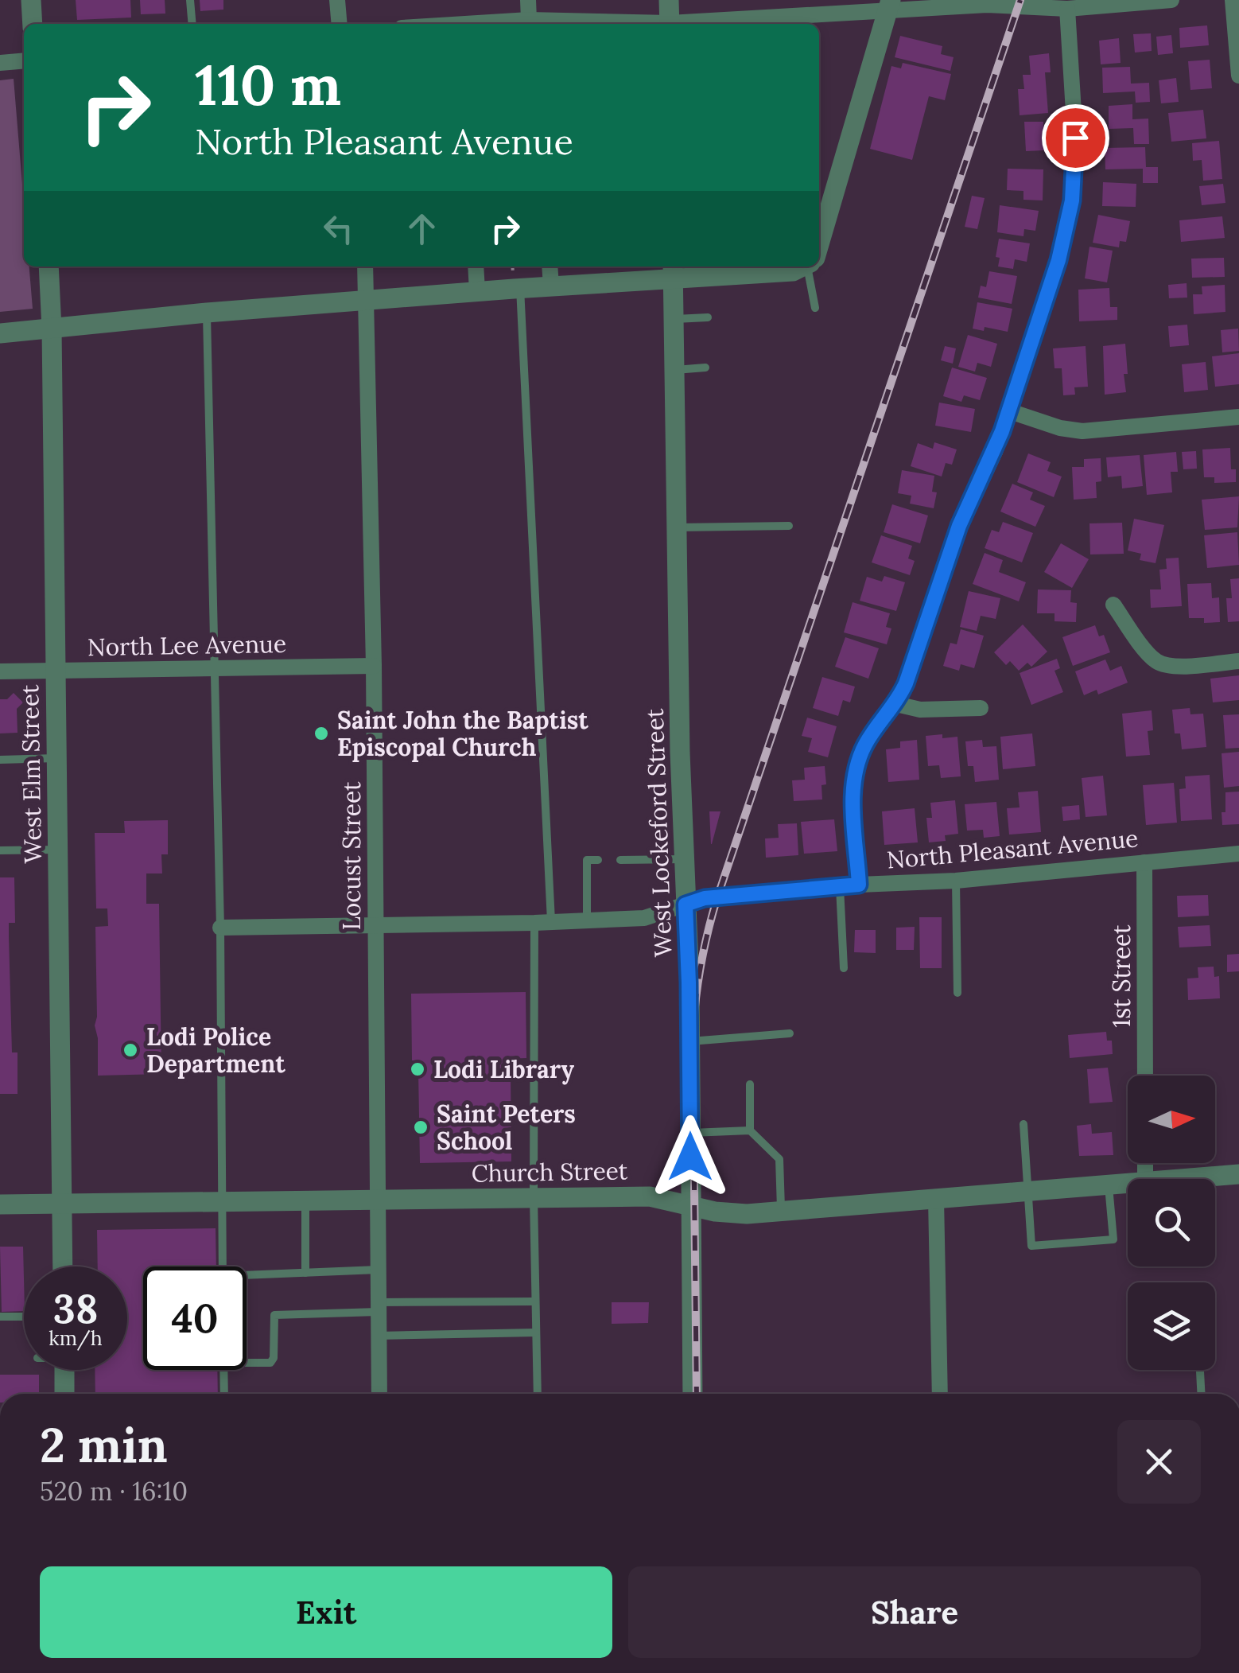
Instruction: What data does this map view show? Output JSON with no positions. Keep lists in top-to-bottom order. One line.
{"streets":{"street":["North Lee Avenue","West Elm Street","West Lockeford Street","North Pleasant Avenue","Locust Street","1st Street","Church Street"]},"crossings":[["North Lee Avenue","West Elm Street"],["North Lee Avenue","Locust Street"],["West Elm Street","Church Street"],["West Lockeford Street","North Pleasant Avenue"],["West Lockeford Street","Church Street"],["North Pleasant Avenue","Locust Street"],["North Pleasant Avenue","1st Street"],["Locust Street","Church Street"]],"places":["Saint John the Baptist Episcopal Church","Lodi Police Department","Lodi Library","Saint Peters School"],"north":"right","page":{"turn":["110 m","North Pleasant Avenue"],"speed":"38 km/h","limit":"40","heading":["2 min","520 m · 16:10"],"buttons":["Exit","Share"]}}
